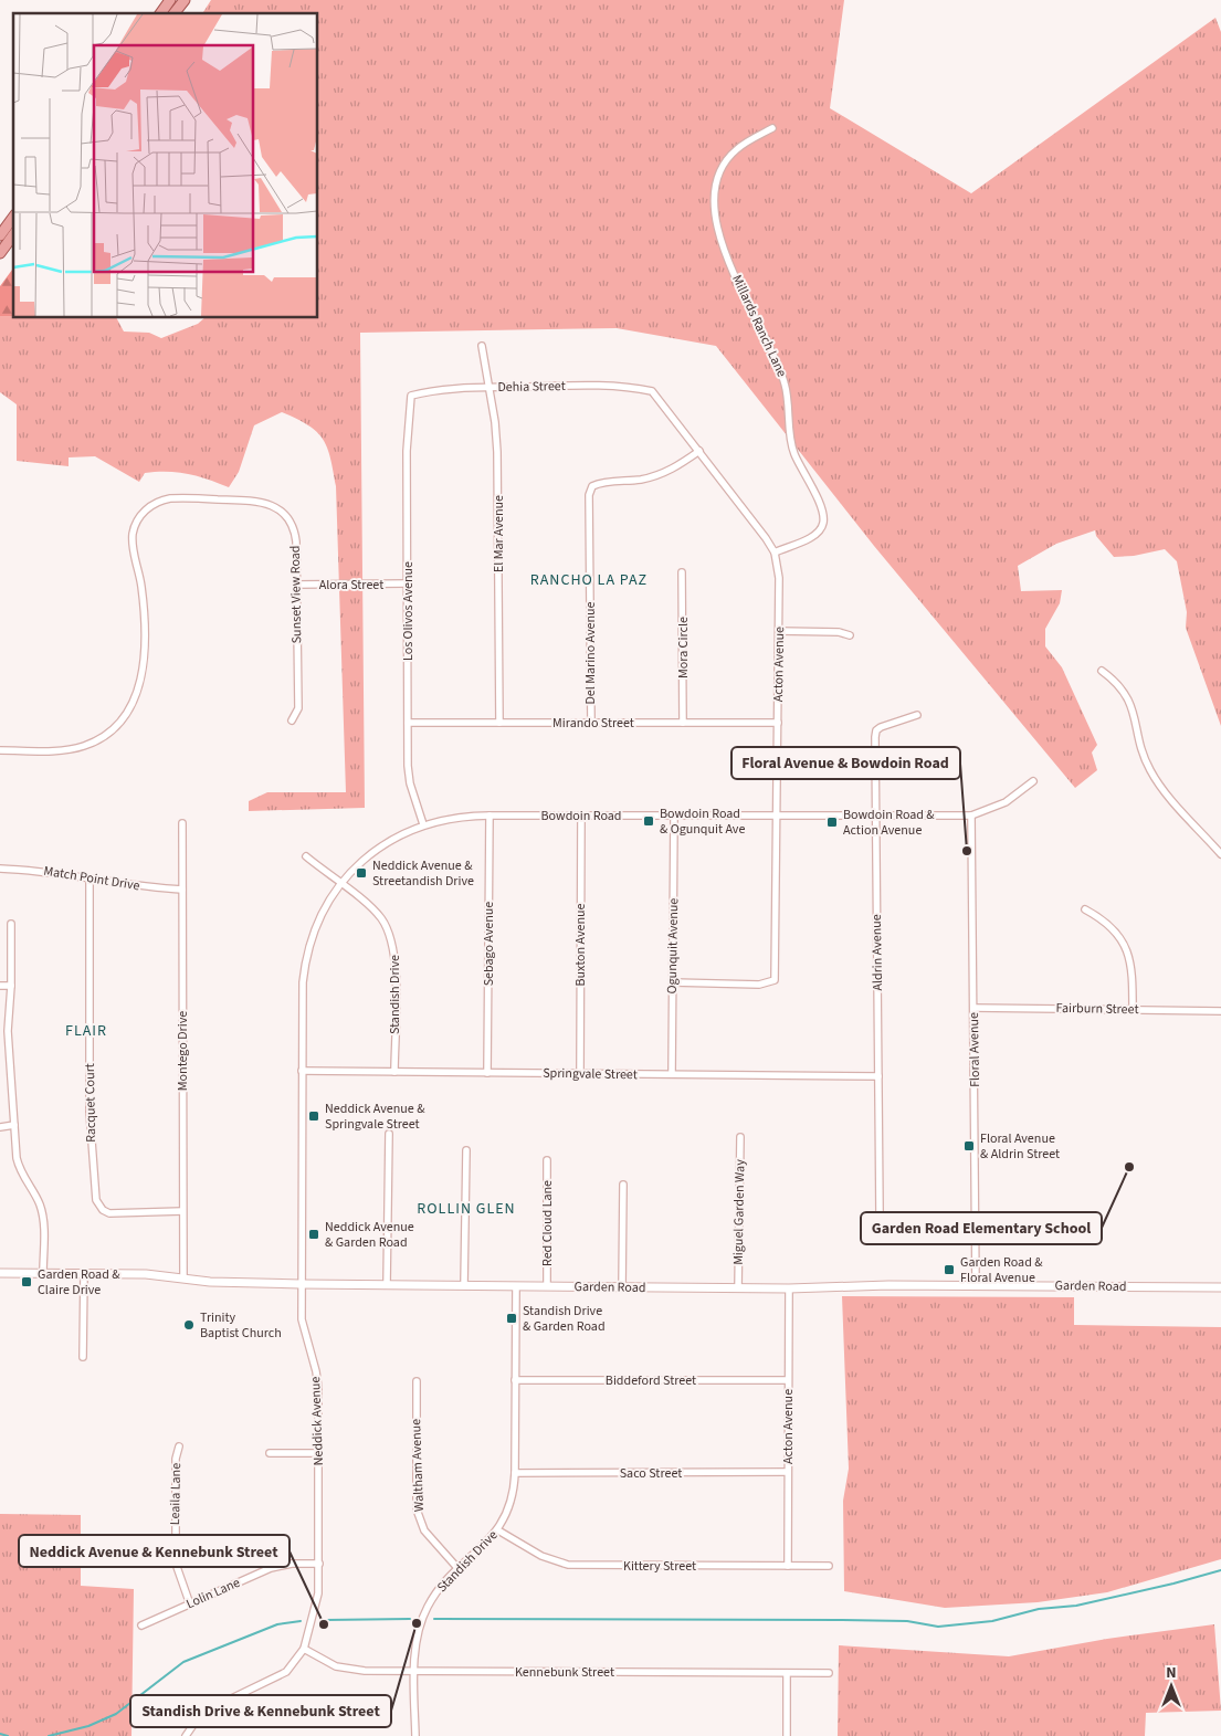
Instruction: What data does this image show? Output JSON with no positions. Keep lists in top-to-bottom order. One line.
{"streets":{"street":["Millards Ranch Lane","Dehia Street","El Mar Avenue","Alora Street","Sunset View Road","Los Olivos Avenue","Mora Circle","Del Marino Avenue","Acton Avenue","Mirando Street","Bowdoin Road","Match Point Drive","Sebago Avenue","Buxton Avenue","Ogunquit Avenue","Aldrin Avenue","Standish Drive","Fairburn Street","Floral Avenue","Montego Drive","Springvale Street","Racquet Court","Miguel Garden Way","Red Cloud Lane","Garden Road","Biddeford Street","Neddick Avenue","Waltham Avenue","Saco Street","Leaila Lane","Kittery Street","Lolin Lane","Kennebunk Street"]},"crossings":[["Millards Ranch Lane","Acton Avenue"],["Dehia Street","El Mar Avenue"],["Dehia Street","Los Olivos Avenue"],["Dehia Street","Acton Avenue"],["El Mar Avenue","Mirando Street"],["Alora Street","Sunset View Road"],["Alora Street","Los Olivos Avenue"],["Los Olivos Avenue","Mirando Street"],["Los Olivos Avenue","Bowdoin Road"],["Mora Circle","Mirando Street"],["Del Marino Avenue","Acton Avenue"],["Del Marino Avenue","Mirando Street"],["Acton Avenue","Mirando Street"],["Acton Avenue","Bowdoin Road"],["Acton Avenue","Ogunquit Avenue"],["Acton Avenue","Garden Road"],["Acton Avenue","Biddeford Street"],["Acton Avenue","Saco Street"],["Acton Avenue","Kittery Street"],["Bowdoin Road","Sebago Avenue"],["Bowdoin Road","Buxton Avenue"],["Bowdoin Road","Ogunquit Avenue"],["Bowdoin Road","Aldrin Avenue"],["Bowdoin Road","Standish Drive"],["Bowdoin Road","Floral Avenue"],["Bowdoin Road","Neddick Avenue"],["Match Point Drive","Montego Drive"],["Match Point Drive","Racquet Court"],["Sebago Avenue","Springvale Street"],["Buxton Avenue","Springvale Street"],["Ogunquit Avenue","Springvale Street"],["Aldrin Avenue","Floral Avenue"],["Aldrin Avenue","Springvale Street"],["Standish Drive","Springvale Street"],["Standish Drive","Garden Road"],["Standish Drive","Biddeford Street"],["Standish Drive","Neddick Avenue"],["Standish Drive","Waltham Avenue"],["Standish Drive","Saco Street"],["Standish Drive","Kittery Street"],["Standish Drive","Kennebunk Street"],["Fairburn Street","Floral Avenue"],["Floral Avenue","Garden Road"],["Montego Drive","Racquet Court"],["Montego Drive","Garden Road"],["Springvale Street","Neddick Avenue"],["Miguel Garden Way","Garden Road"],["Red Cloud Lane","Garden Road"],["Garden Road","Neddick Avenue"],["Neddick Avenue","Lolin Lane"],["Neddick Avenue","Kennebunk Street"],["Leaila Lane","Lolin Lane"]],"districts":["RANCHO LA PAZ","FLAIR","ROLLIN GLEN"],"places":{"transit":["Bowdoin Road & Ogunquit Ave","Bowdoin Road & Action Avenue","Neddick Avenue & Streetandish Drive","Neddick Avenue & Springvale Street","Floral Avenue & Aldrin Street","Neddick Avenue & Garden Road","Garden Road & Floral Avenue","Garden Road & Claire Drive","Standish Drive & Garden Road"],"other":["Floral Avenue & Bowdoin Road","Garden Road Elementary School","Trinity Baptist Church","Standish Drive & Kennebunk Street","Neddick Avenue & Kennebunk Street"]},"north":"top"}
